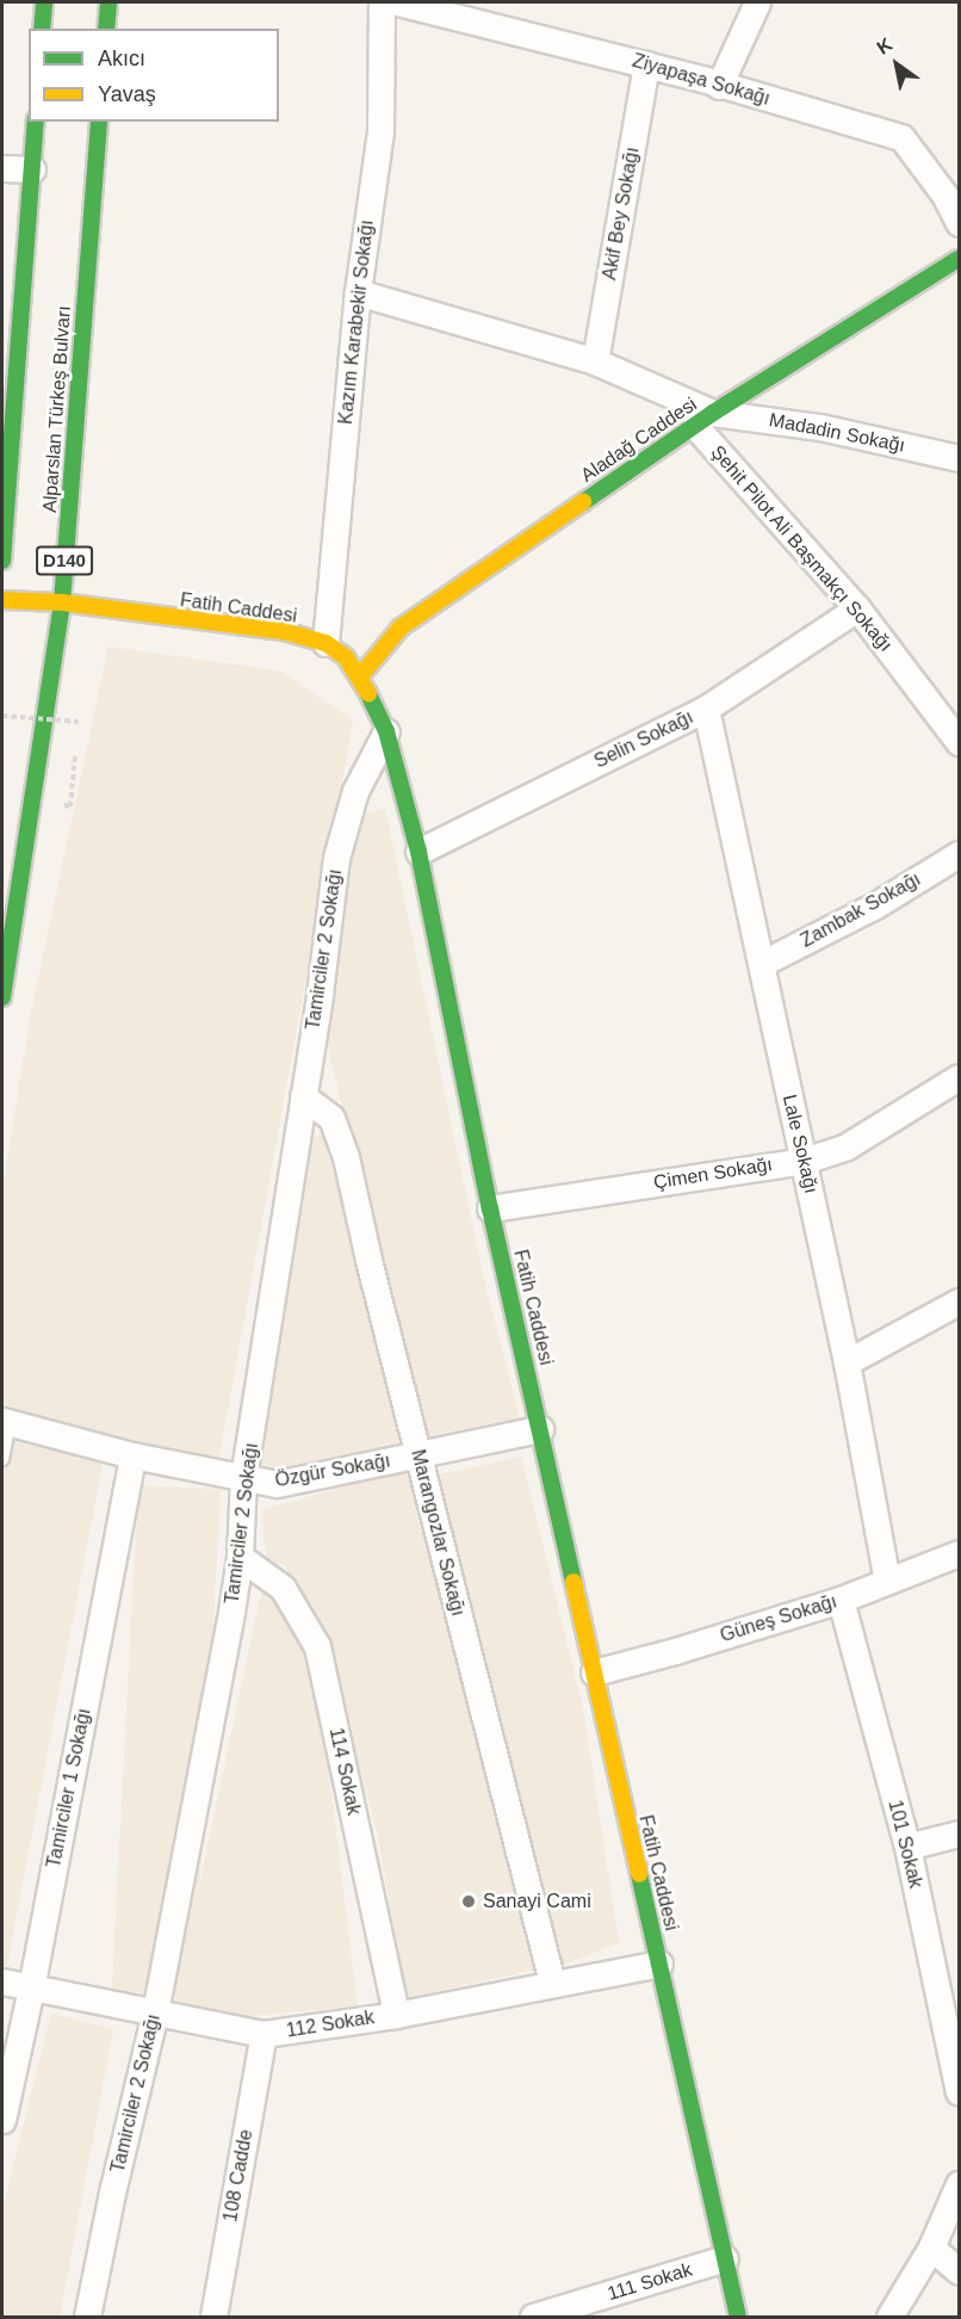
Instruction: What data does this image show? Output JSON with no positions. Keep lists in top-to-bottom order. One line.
{"streets":{"main road":["Alparslan Türkeş Bulvarı","Aladağ Caddesi","D140","Fatih Caddesi"],"street":["Ziyapaşa Sokağı","Akif Bey Sokağı","Kazım Karabekir Sokağı","Madadin Sokağı","Şehit Pilot Ali Başmakçı Sokağı","Selin Sokağı","Zambak Sokağı","Tamirciler 2 Sokağı","Lale Sokağı","Çimen Sokağı","Özgür Sokağı","Marangozlar Sokağı","Güneş Sokağı","114 Sokak","Tamirciler 1 Sokağı","101 Sokak","112 Sokak","108 Cadde","111 Sokak"]},"crossings":[["Ziyapaşa Sokağı","Akif Bey Sokağı"],["Akif Bey Sokağı","Şehit Pilot Ali Başmakçı Sokağı"],["Kazım Karabekir Sokağı","Şehit Pilot Ali Başmakçı Sokağı"],["Kazım Karabekir Sokağı","Fatih Caddesi"],["Alparslan Türkeş Bulvarı","Fatih Caddesi"],["Madadin Sokağı","Aladağ Caddesi"],["Madadin Sokağı","Şehit Pilot Ali Başmakçı Sokağı"],["Aladağ Caddesi","Şehit Pilot Ali Başmakçı Sokağı"],["Aladağ Caddesi","Fatih Caddesi"],["Şehit Pilot Ali Başmakçı Sokağı","Selin Sokağı"],["Fatih Caddesi","Selin Sokağı"],["Fatih Caddesi","Tamirciler 2 Sokağı"],["Fatih Caddesi","Çimen Sokağı"],["Fatih Caddesi","Özgür Sokağı"],["Fatih Caddesi","Güneş Sokağı"],["Fatih Caddesi","112 Sokak"],["Fatih Caddesi","111 Sokak"],["Selin Sokağı","Lale Sokağı"],["Zambak Sokağı","Lale Sokağı"],["Tamirciler 2 Sokağı","Özgür Sokağı"],["Tamirciler 2 Sokağı","Marangozlar Sokağı"],["Tamirciler 2 Sokağı","114 Sokak"],["Tamirciler 2 Sokağı","112 Sokak"],["Lale Sokağı","Çimen Sokağı"],["Lale Sokağı","Güneş Sokağı"],["Özgür Sokağı","Marangozlar Sokağı"],["Özgür Sokağı","Tamirciler 1 Sokağı"],["Marangozlar Sokağı","112 Sokak"],["Güneş Sokağı","101 Sokak"],["114 Sokak","112 Sokak"],["Tamirciler 1 Sokağı","112 Sokak"],["112 Sokak","108 Cadde"]],"places":["Sanayi Cami"],"legend":["Akıcı","Yavaş"],"north":"top left"}
